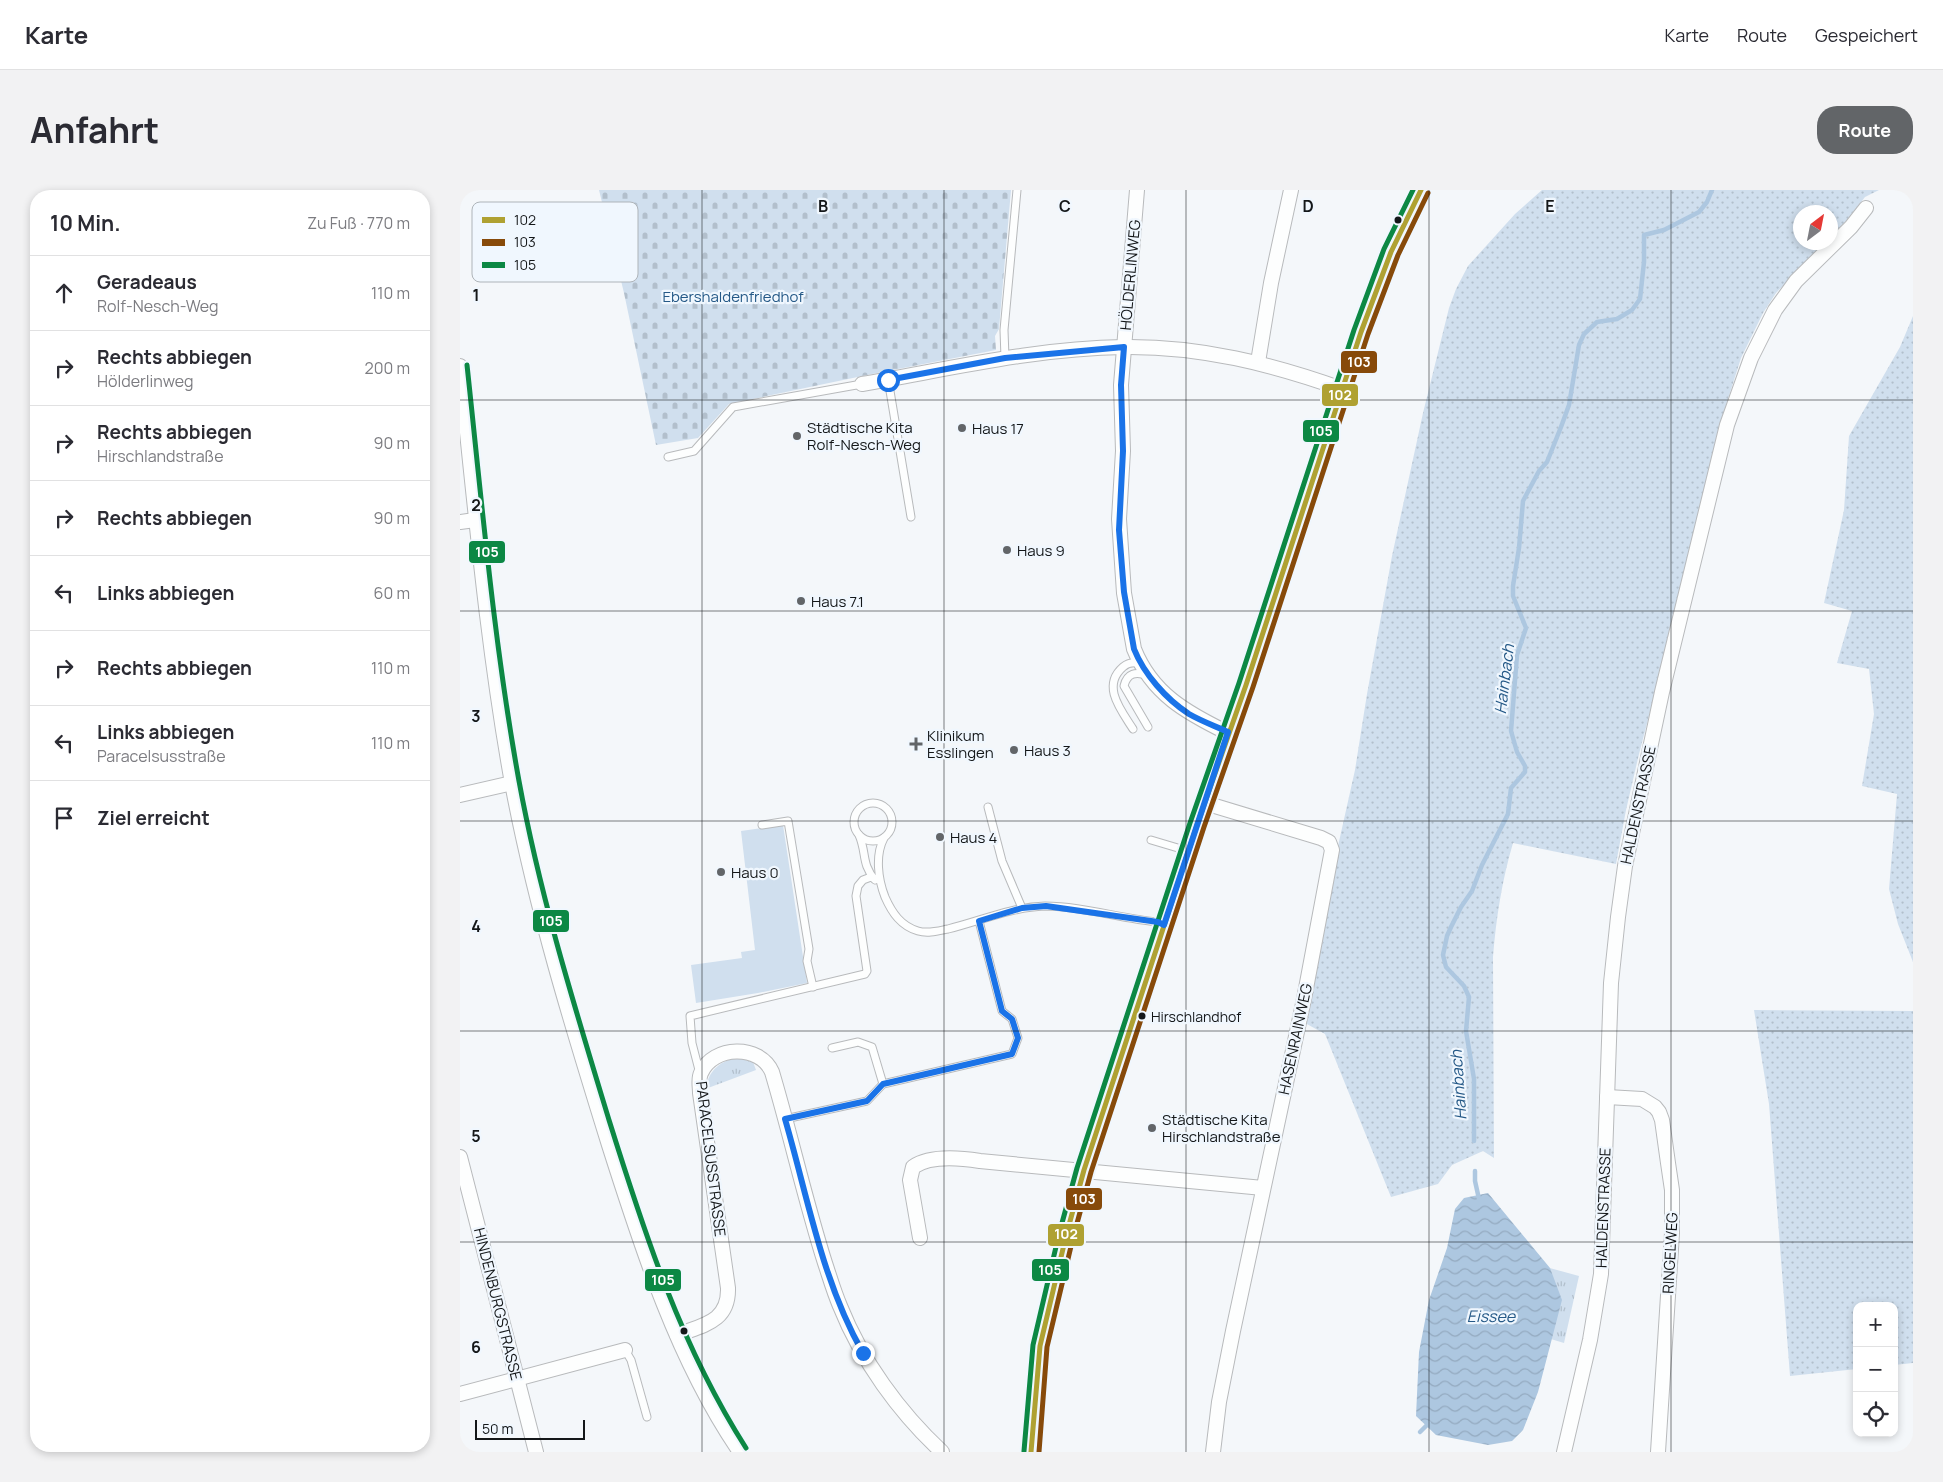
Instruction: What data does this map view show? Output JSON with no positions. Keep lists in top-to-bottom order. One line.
{"streets":{"street":["HÖLDERLINWEG","HALDENSTRASSE","HASENRAINWEG","PARACELSUSSTRASSE","RINGELWEG","HINDENBURGSTRASSE"]},"crossings":[["HALDENSTRASSE","RINGELWEG"]],"water":["Hainbach","Eissee"],"parks":["Ebershaldenfriedhof"],"places":{"other":["Haus 17","Städtische Kita Rolf-Nesch-Weg","Haus 9","Haus 7.1","Haus 3","Haus 4","Haus 0","Hirschlandhof","Städtische Kita Hirschlandstraße"],"health":["Klinikum Esslingen"]},"lines":["transit line 102","transit line 105","transit line 103"],"legend":["102","103","105"],"scale_bar":"50 m","north":"top right","page":{"header":"Karte","nav":["Karte","Route","Gespeichert"],"title":"Anfahrt","buttons":"Route","heading":["10 Min.","Zu Fuß · 770 m"],"list":[["Geradeaus","Rolf-Nesch-Weg","110 m"],["Rechts abbiegen","Hölderlinweg","200 m"],["Rechts abbiegen","Hirschlandstraße","90 m"],["Rechts abbiegen","90 m"],["Links abbiegen","60 m"],["Rechts abbiegen","110 m"],["Links abbiegen","Paracelsusstraße","110 m"],"Ziel erreicht"],"map_buttons":["+","−"],"scale":"50 m"},"grid":{"columns":["B","C","D","E"],"rows":["1","2","3","4","5","6"]}}
